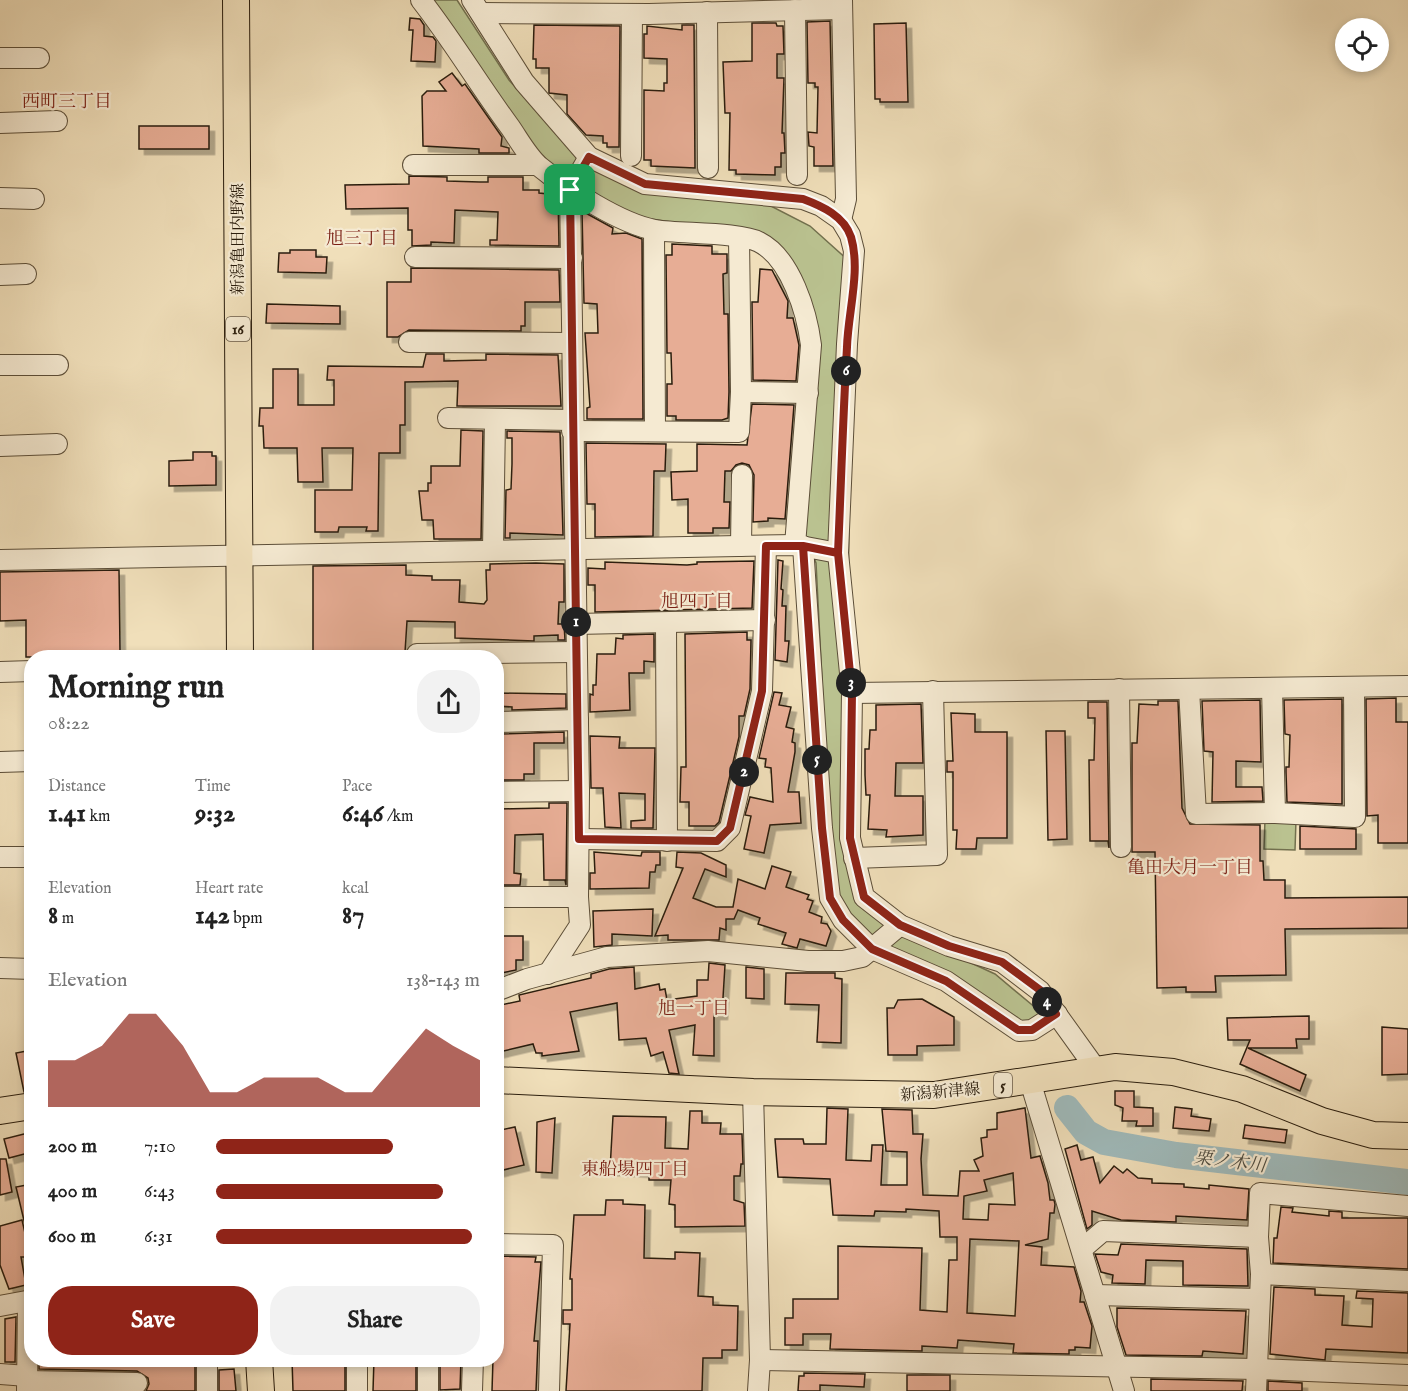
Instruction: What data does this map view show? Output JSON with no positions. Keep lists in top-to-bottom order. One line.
{"streets":{"main road":["新潟亀田内野線","16","5","新潟新津線"]},"districts":["西町三丁目","旭三丁目","旭四丁目","亀田大月一丁目","旭一丁目","東船場四丁目"],"water":["栗ノ木川"],"page":{"pins":["6","1","3","5","2","4"],"heading":["Morning run","08:22"],"stats":[["Distance","1.41 km"],["Time","9:32"],["Pace","6:46 /km"],["Elevation","8 m"],["Heart rate","142 bpm"],["kcal","87"]],"chart":["Elevation","138–143 m"],"list":[{"name":"200 m","note":"7:10"},{"name":"400 m","note":"6:43"},{"name":"600 m","note":"6:31"}],"buttons":["Save","Share"]}}
